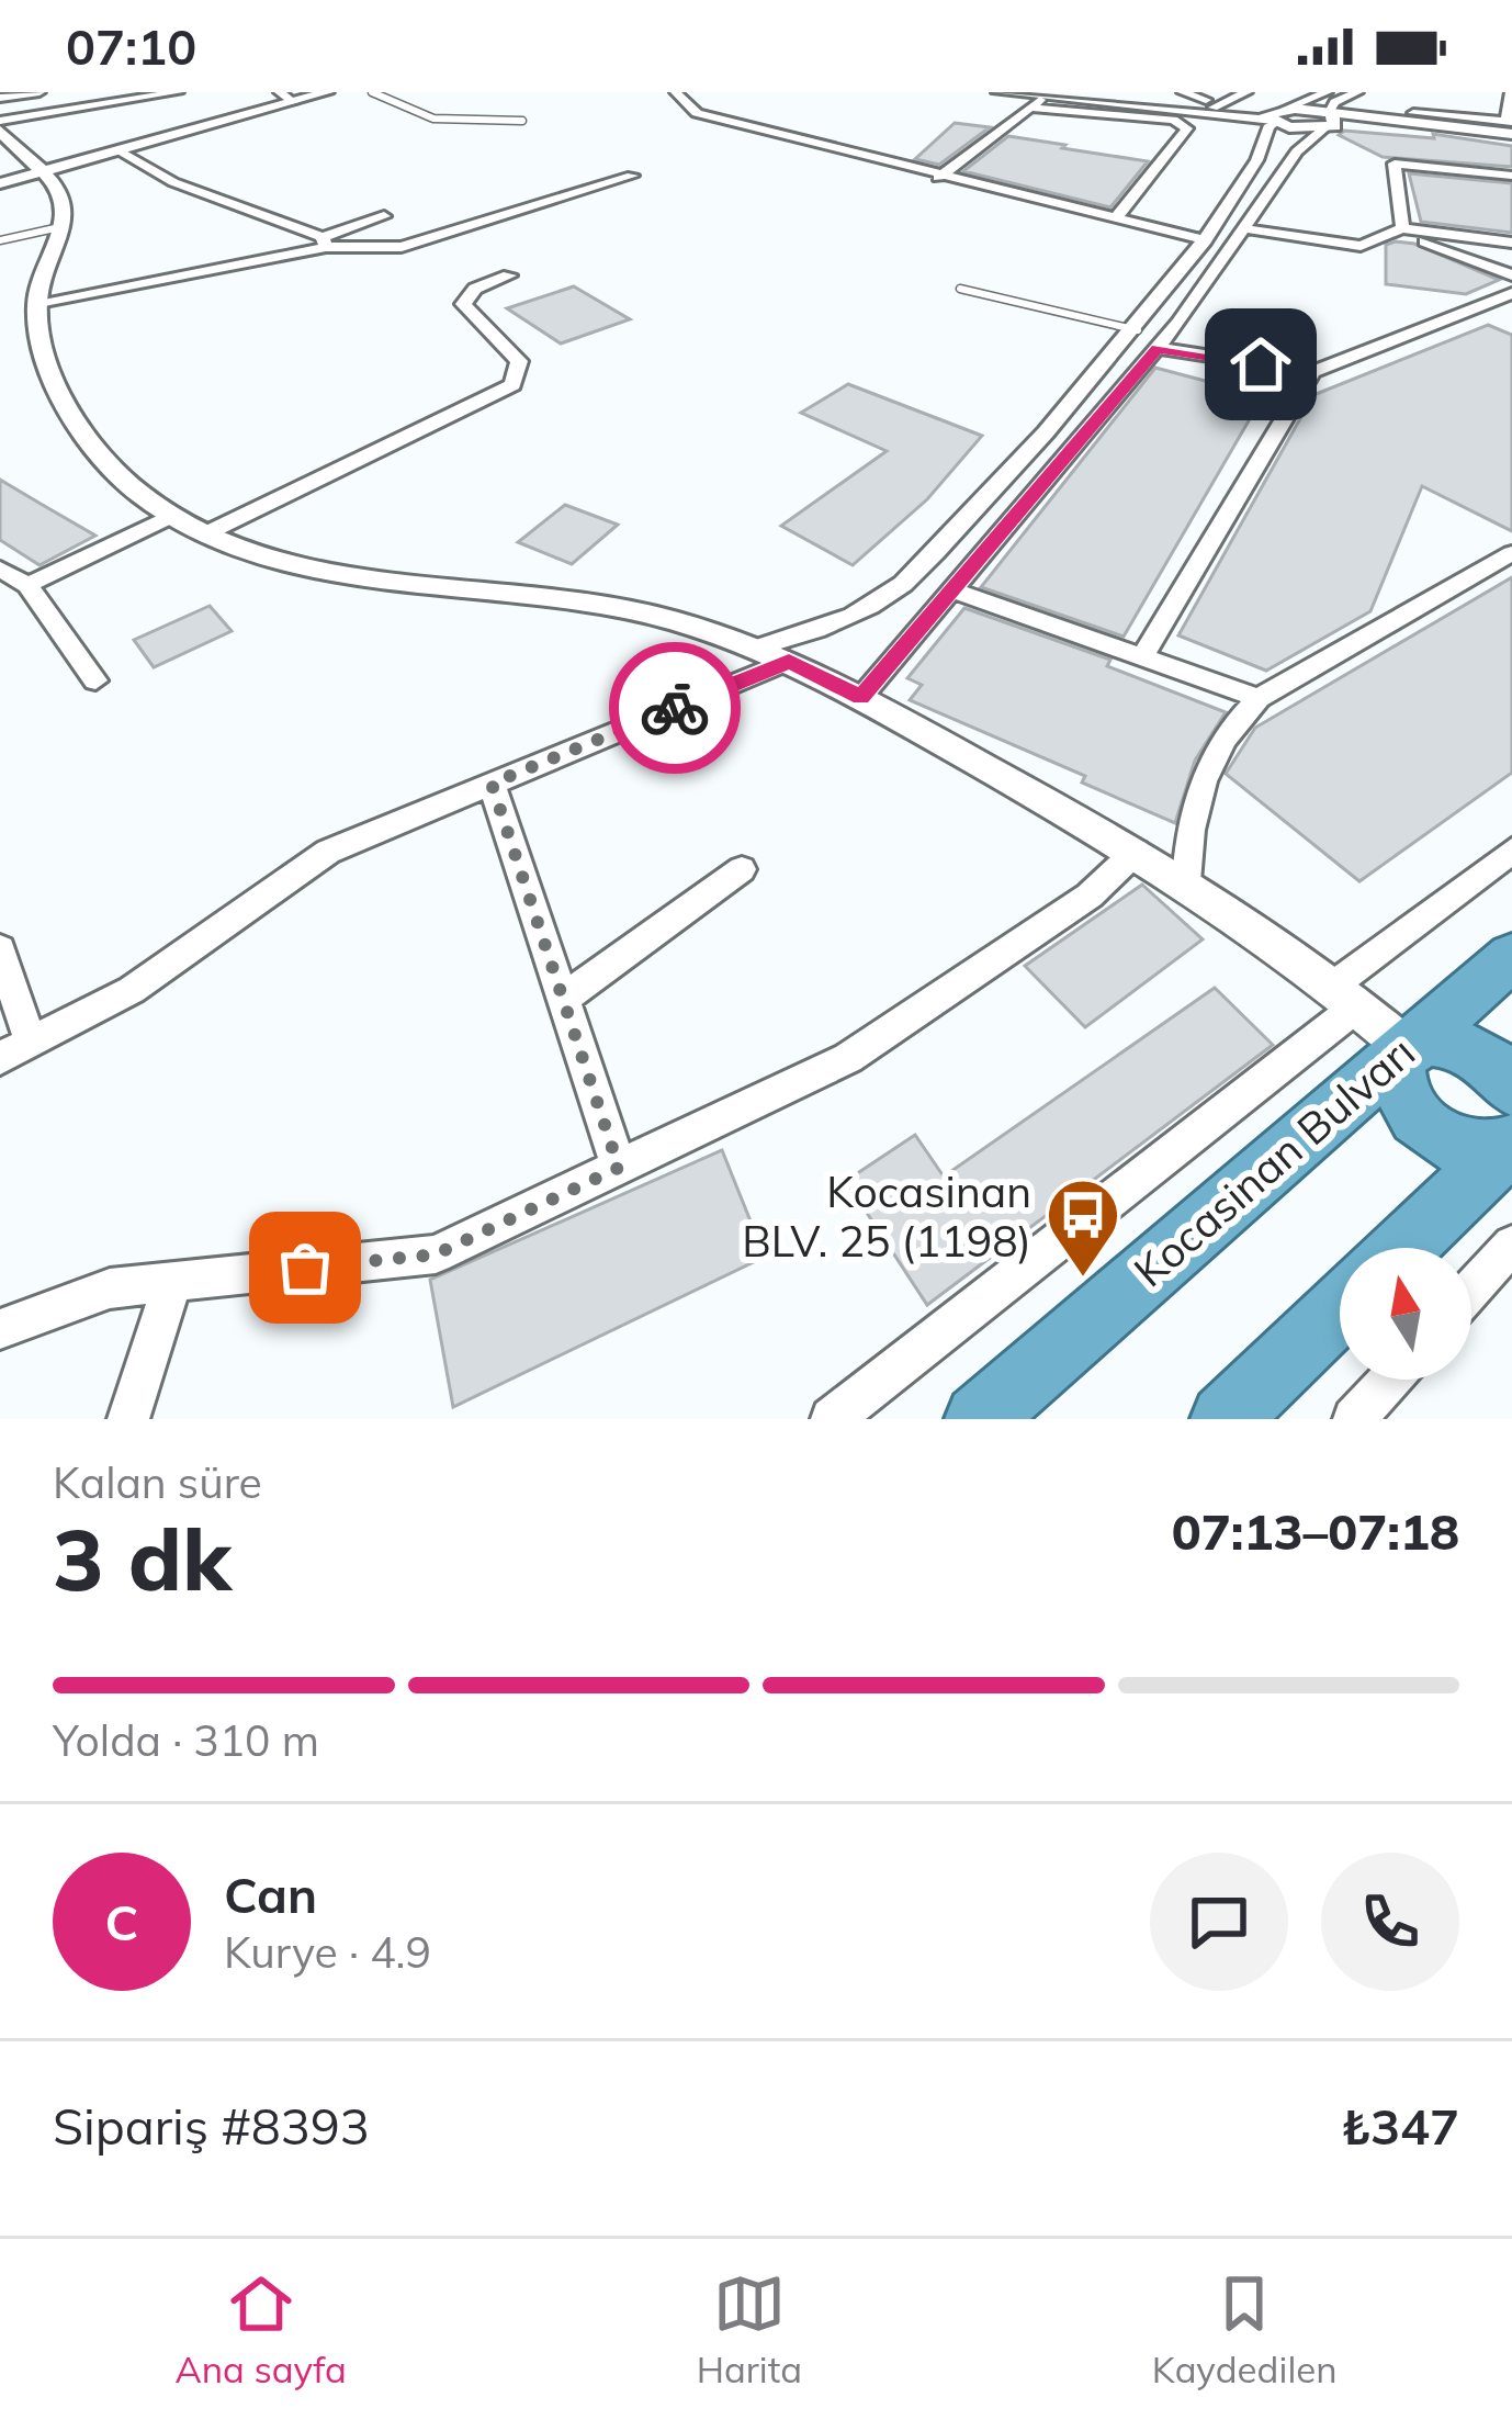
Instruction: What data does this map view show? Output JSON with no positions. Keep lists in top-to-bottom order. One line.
{"streets":{"highway":["Kocasinan Bulvarı"]},"places":{"bus stop":["Kocasinan BLV. 25 (1198)"]},"north":"top","page":{"status":"07:10","heading":["3 dk","Kalan süre","07:13–07:18"],"panel":["Can","Kurye · 4.9","Sipariş #8393","₺347"],"bar":"Yolda · 310 m","round":"C","tabs":["Ana sayfa","Harita","Kaydedilen"]}}
